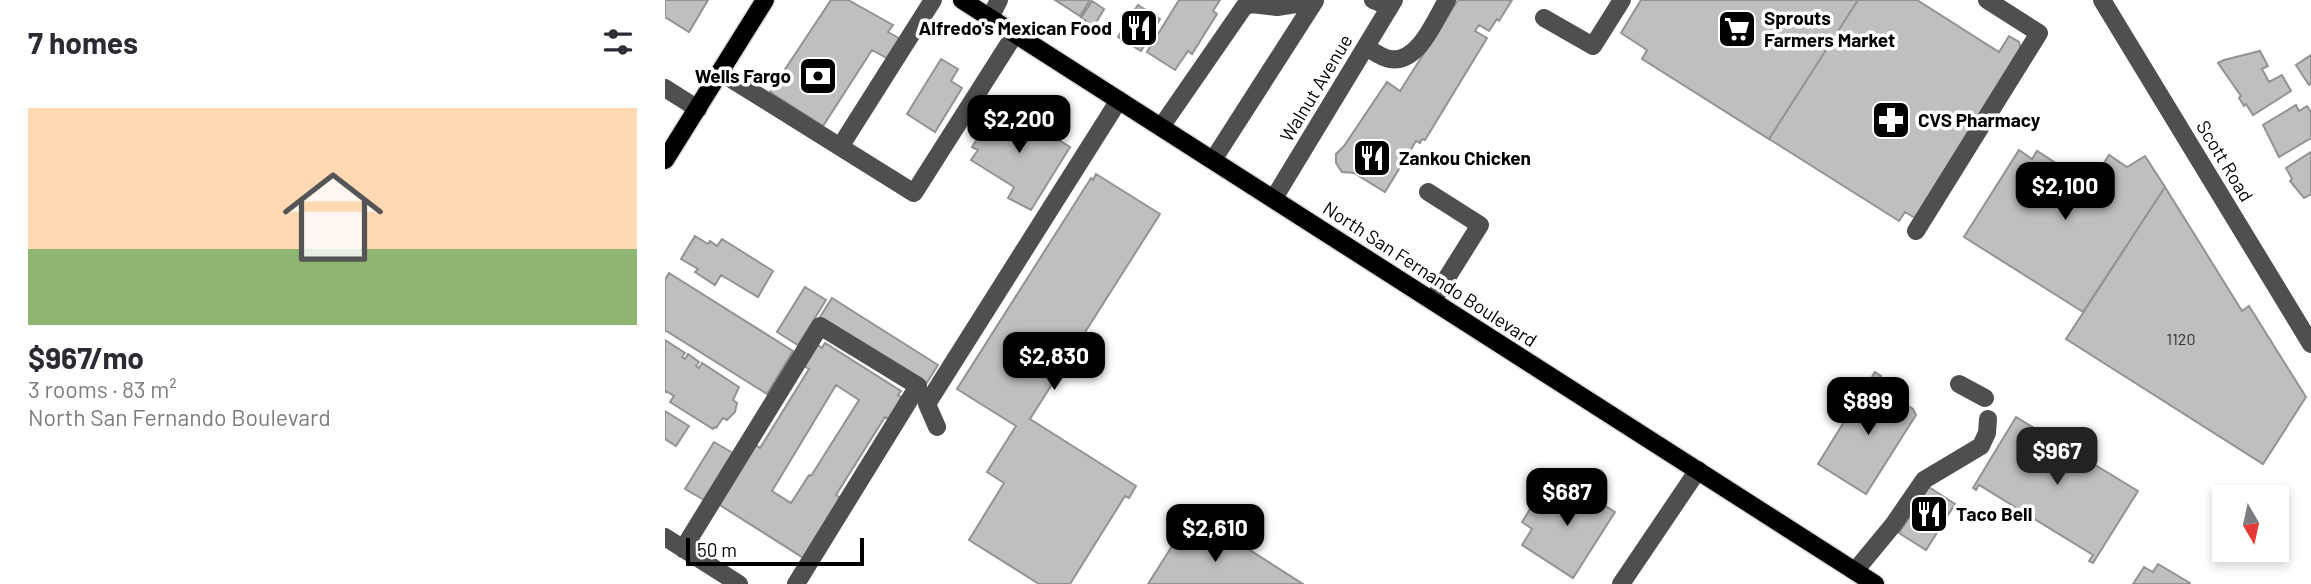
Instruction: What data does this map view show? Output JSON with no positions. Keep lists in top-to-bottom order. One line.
{"streets":{"main road":["North San Fernando Boulevard"],"street":["Walnut Avenue","Scott Road"]},"crossings":[["Walnut Avenue","North San Fernando Boulevard"]],"places":{"restaurant":["Alfredo's Mexican Food","Zankou Chicken","Taco Bell"],"supermarket":["Sprouts Farmers Market"],"bank":["Wells Fargo"],"pharmacy":["CVS Pharmacy"]},"house_numbers":["1120"],"scale_bar":"50 m","north":"bottom","page":{"heading":"7 homes","list":[{"name":"$967/mo","note":"3 rooms · 83 m² · North San Fernando Boulevard"}],"price":["$2,200","$2,100","$2,830","$899","$967","$687","$2,610"],"scale":"50 m"}}
